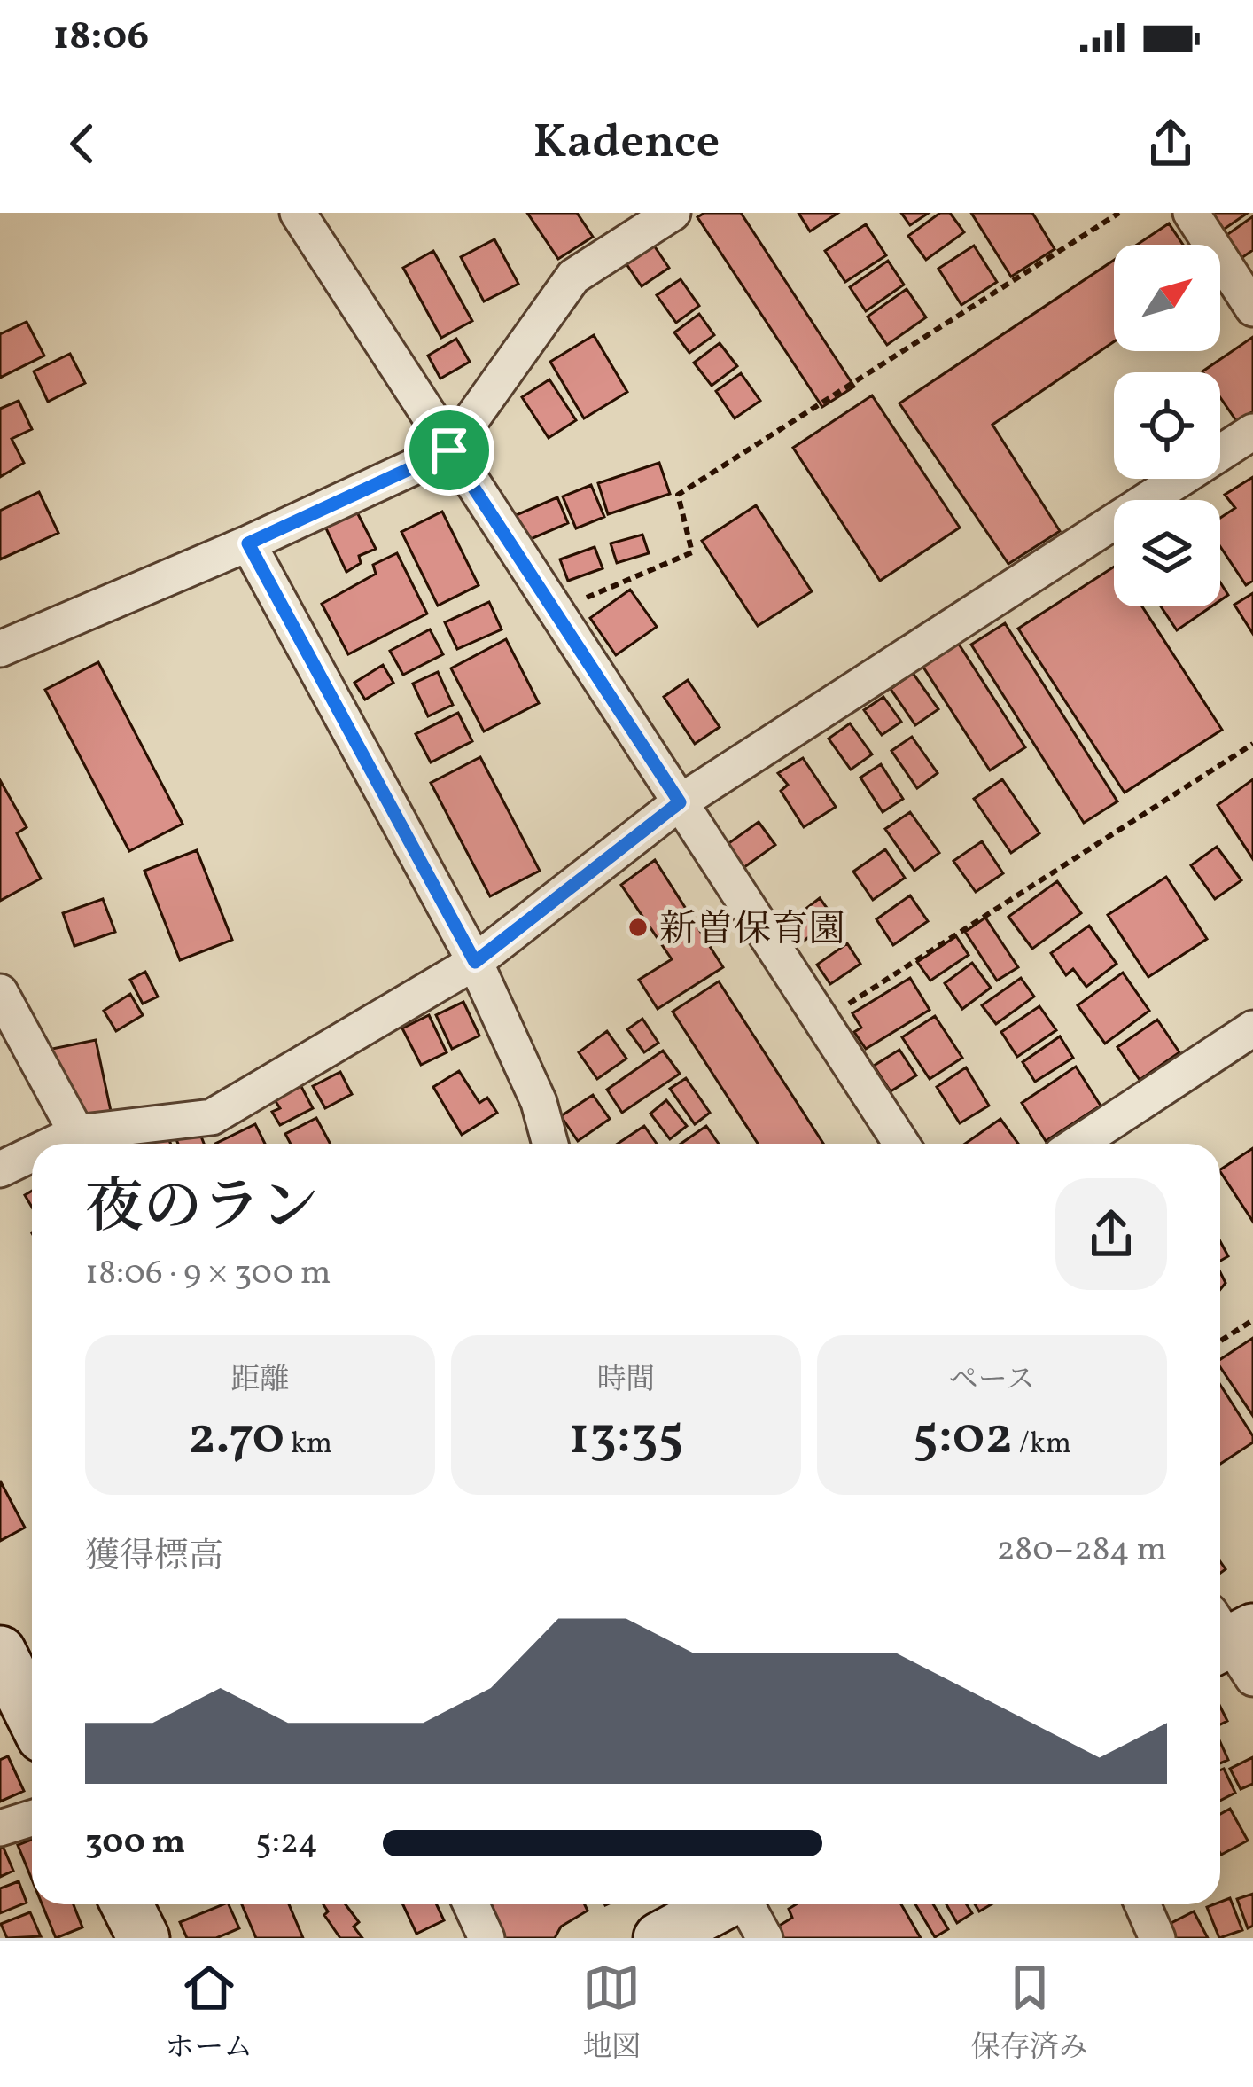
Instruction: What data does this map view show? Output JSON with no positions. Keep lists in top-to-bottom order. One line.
{"places":["新曽保育園"],"north":"top right","page":{"status":"18:06","header":"Kadence","heading":["夜のラン","18:06 · 9 × 300 m"],"stats":[["距離","2.70 km"],["時間","13:35"],["ペース","5:02 /km"]],"chart":["獲得標高","280–284 m"],"list":[{"name":"300 m","note":"5:24"}],"tabs":["ホーム","地図","保存済み"]}}
